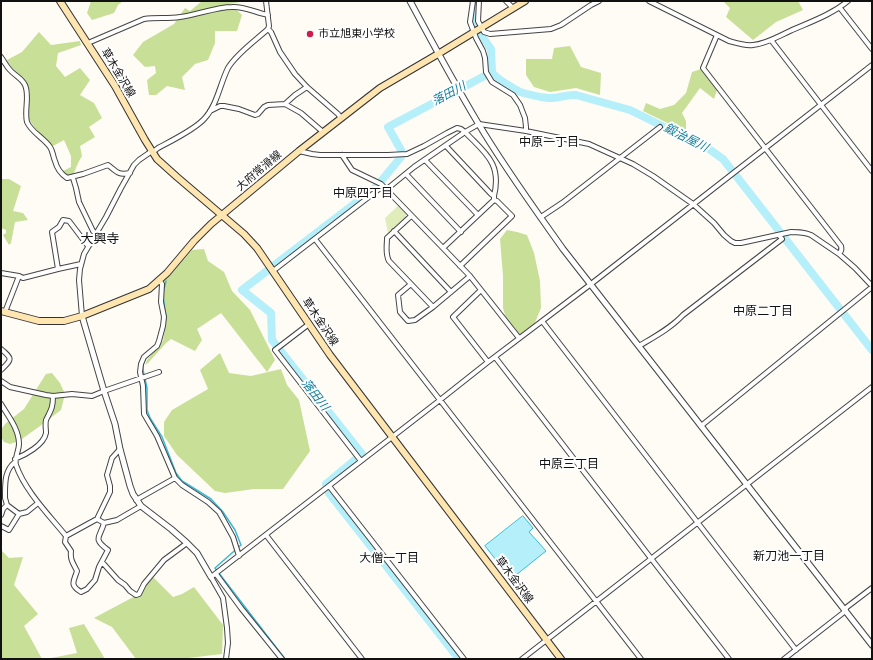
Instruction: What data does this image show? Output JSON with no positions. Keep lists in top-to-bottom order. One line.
{"streets":{"main road":["草木金沢線","大府常滑線"]},"crossings":[["草木金沢線","大府常滑線"]],"districts":["中原一丁目","中原四丁目","大興寺","中原二丁目","中原三丁目","新刀池一丁目","大僧一丁目"],"water":["落田川","鍛治屋川"],"places":["市立旭東小学校"]}
